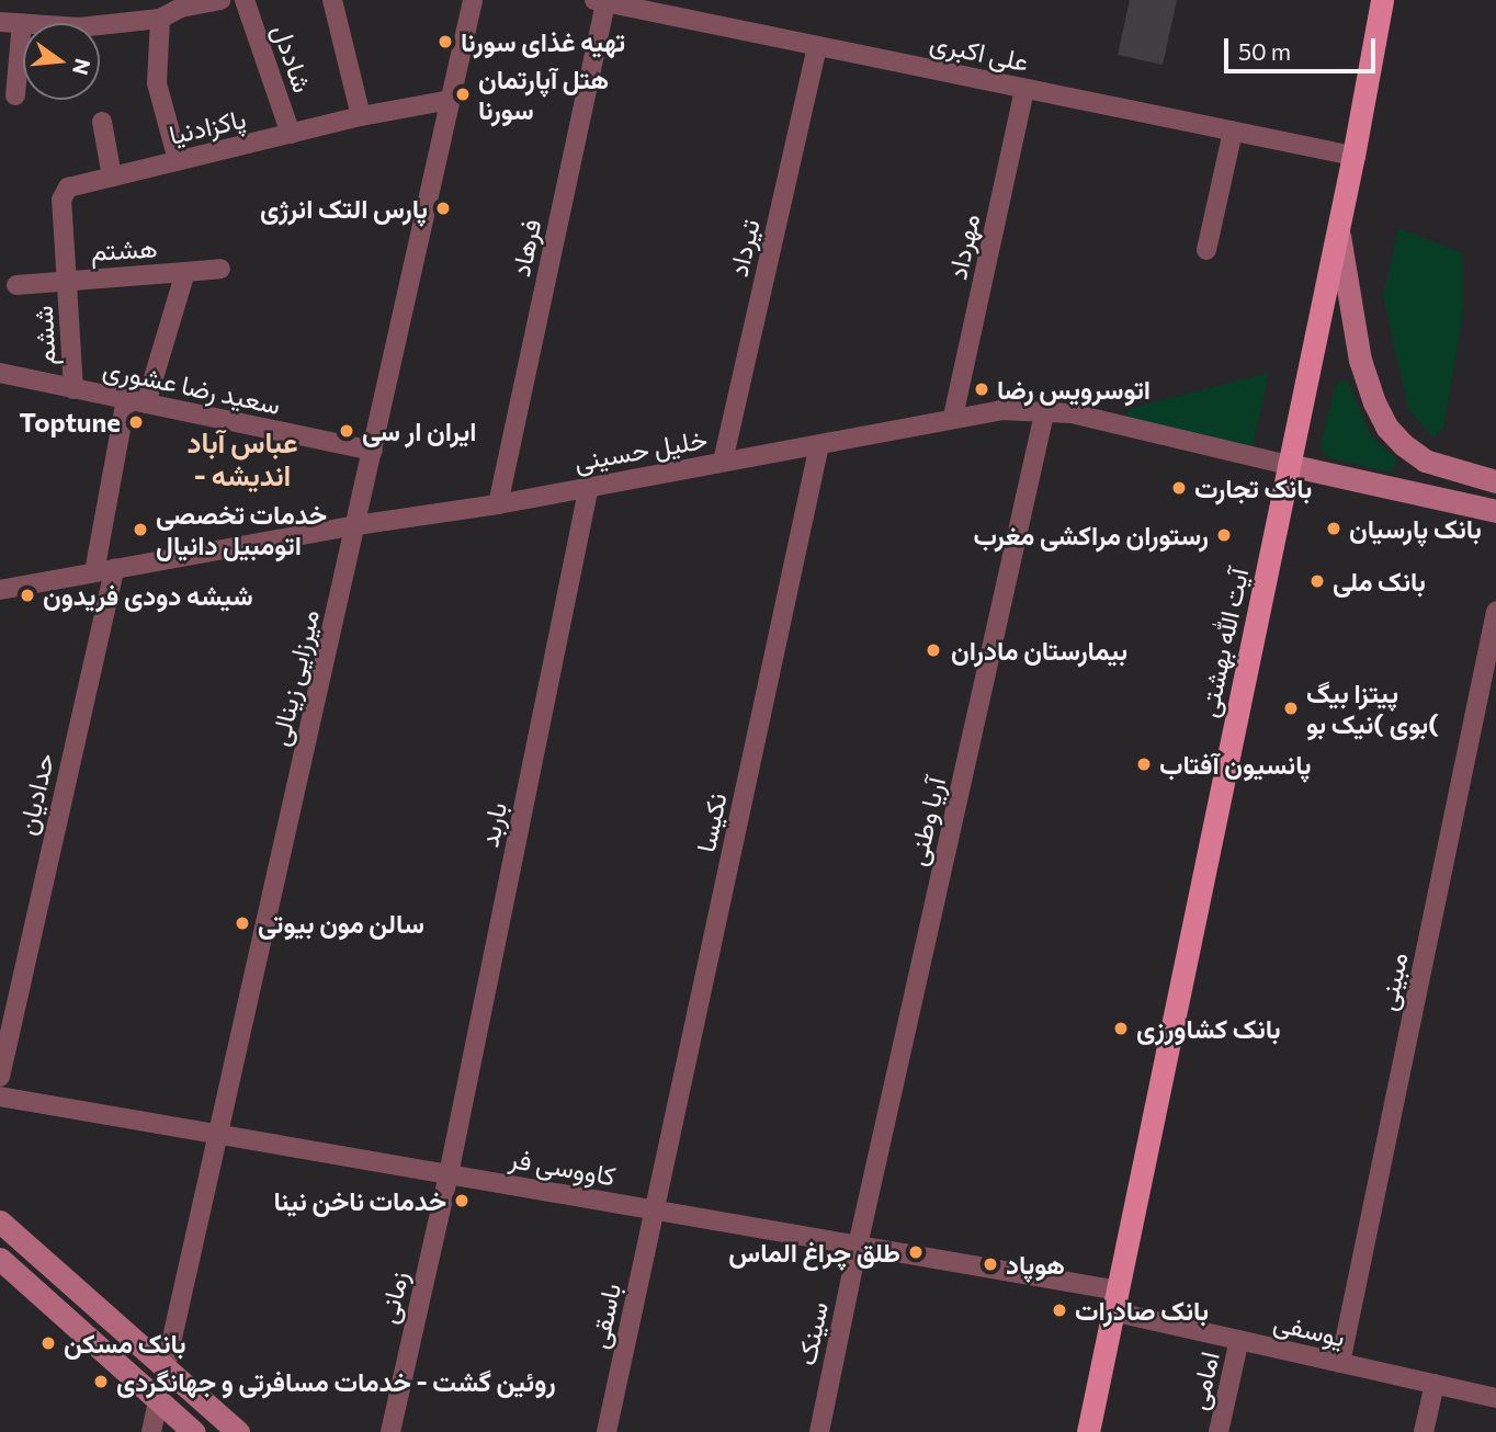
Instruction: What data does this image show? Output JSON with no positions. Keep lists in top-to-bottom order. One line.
{"streets":{"main road":["آیت الله بهشتی"],"street":["علی‌ اکبری","شاددل","پاکزادنیا","مهرداد","فرهاد","تیرداد","هشتم","ششم","سعید رضا عشوری","خلیل حسینی","میرزایی زینالی","حدادیان","آریا وطنی","نکیسا","باربد","مبینی","کاووسی فر","زمانی","باسقی","یوسفی","سینک","امامی"]},"crossings":[["علی‌ اکبری","مهرداد"],["علی‌ اکبری","فرهاد"],["علی‌ اکبری","تیرداد"],["علی‌ اکبری","آیت الله بهشتی"],["شاددل","پاکزادنیا"],["پاکزادنیا","هشتم"],["پاکزادنیا","ششم"],["پاکزادنیا","میرزایی زینالی"],["مهرداد","خلیل حسینی"],["فرهاد","خلیل حسینی"],["تیرداد","خلیل حسینی"],["هشتم","ششم"],["هشتم","سعید رضا عشوری"],["هشتم","خلیل حسینی"],["هشتم","حدادیان"],["ششم","سعید رضا عشوری"],["سعید رضا عشوری","میرزایی زینالی"],["خلیل حسینی","آیت الله بهشتی"],["خلیل حسینی","میرزایی زینالی"],["خلیل حسینی","حدادیان"],["خلیل حسینی","آریا وطنی"],["خلیل حسینی","نکیسا"],["خلیل حسینی","باربد"],["آیت الله بهشتی","کاووسی فر"],["آیت الله بهشتی","یوسفی"],["میرزایی زینالی","کاووسی فر"],["آریا وطنی","کاووسی فر"],["آریا وطنی","سینک"],["نکیسا","کاووسی فر"],["نکیسا","باسقی"],["باربد","کاووسی فر"],["باربد","زمانی"],["مبینی","یوسفی"],["کاووسی فر","زمانی"],["کاووسی فر","باسقی"],["کاووسی فر","یوسفی"],["کاووسی فر","سینک"],["یوسفی","امامی"]],"districts":["عباس آباد - اندیشه"],"places":["تهیه غذای سورنا","هتل آپارتمان سورنا","پارس التک انرژی","اتوسرویس رضا","Toptune","ایران ار سی","بانک تجارت","بانک پارسیان","خدمات تخصصی اتومبیل دانیال","رستوران مراکشی مغرب","بانک ملی","شیشه دودی فریدون","بیمارستان مادران","پیتزا بیگ بوی )نیک بو(","پانسیون آفتاب","سالن مون بیوتی","بانک کشاورزی","خدمات ناخن نینا","طلق چراغ الماس","هوپاد","بانک صادرات","بانک مسکن","روئین گشت - خدمات مسافرتی و جهانگردی"],"scale_bar":"50 m","north":"right"}
